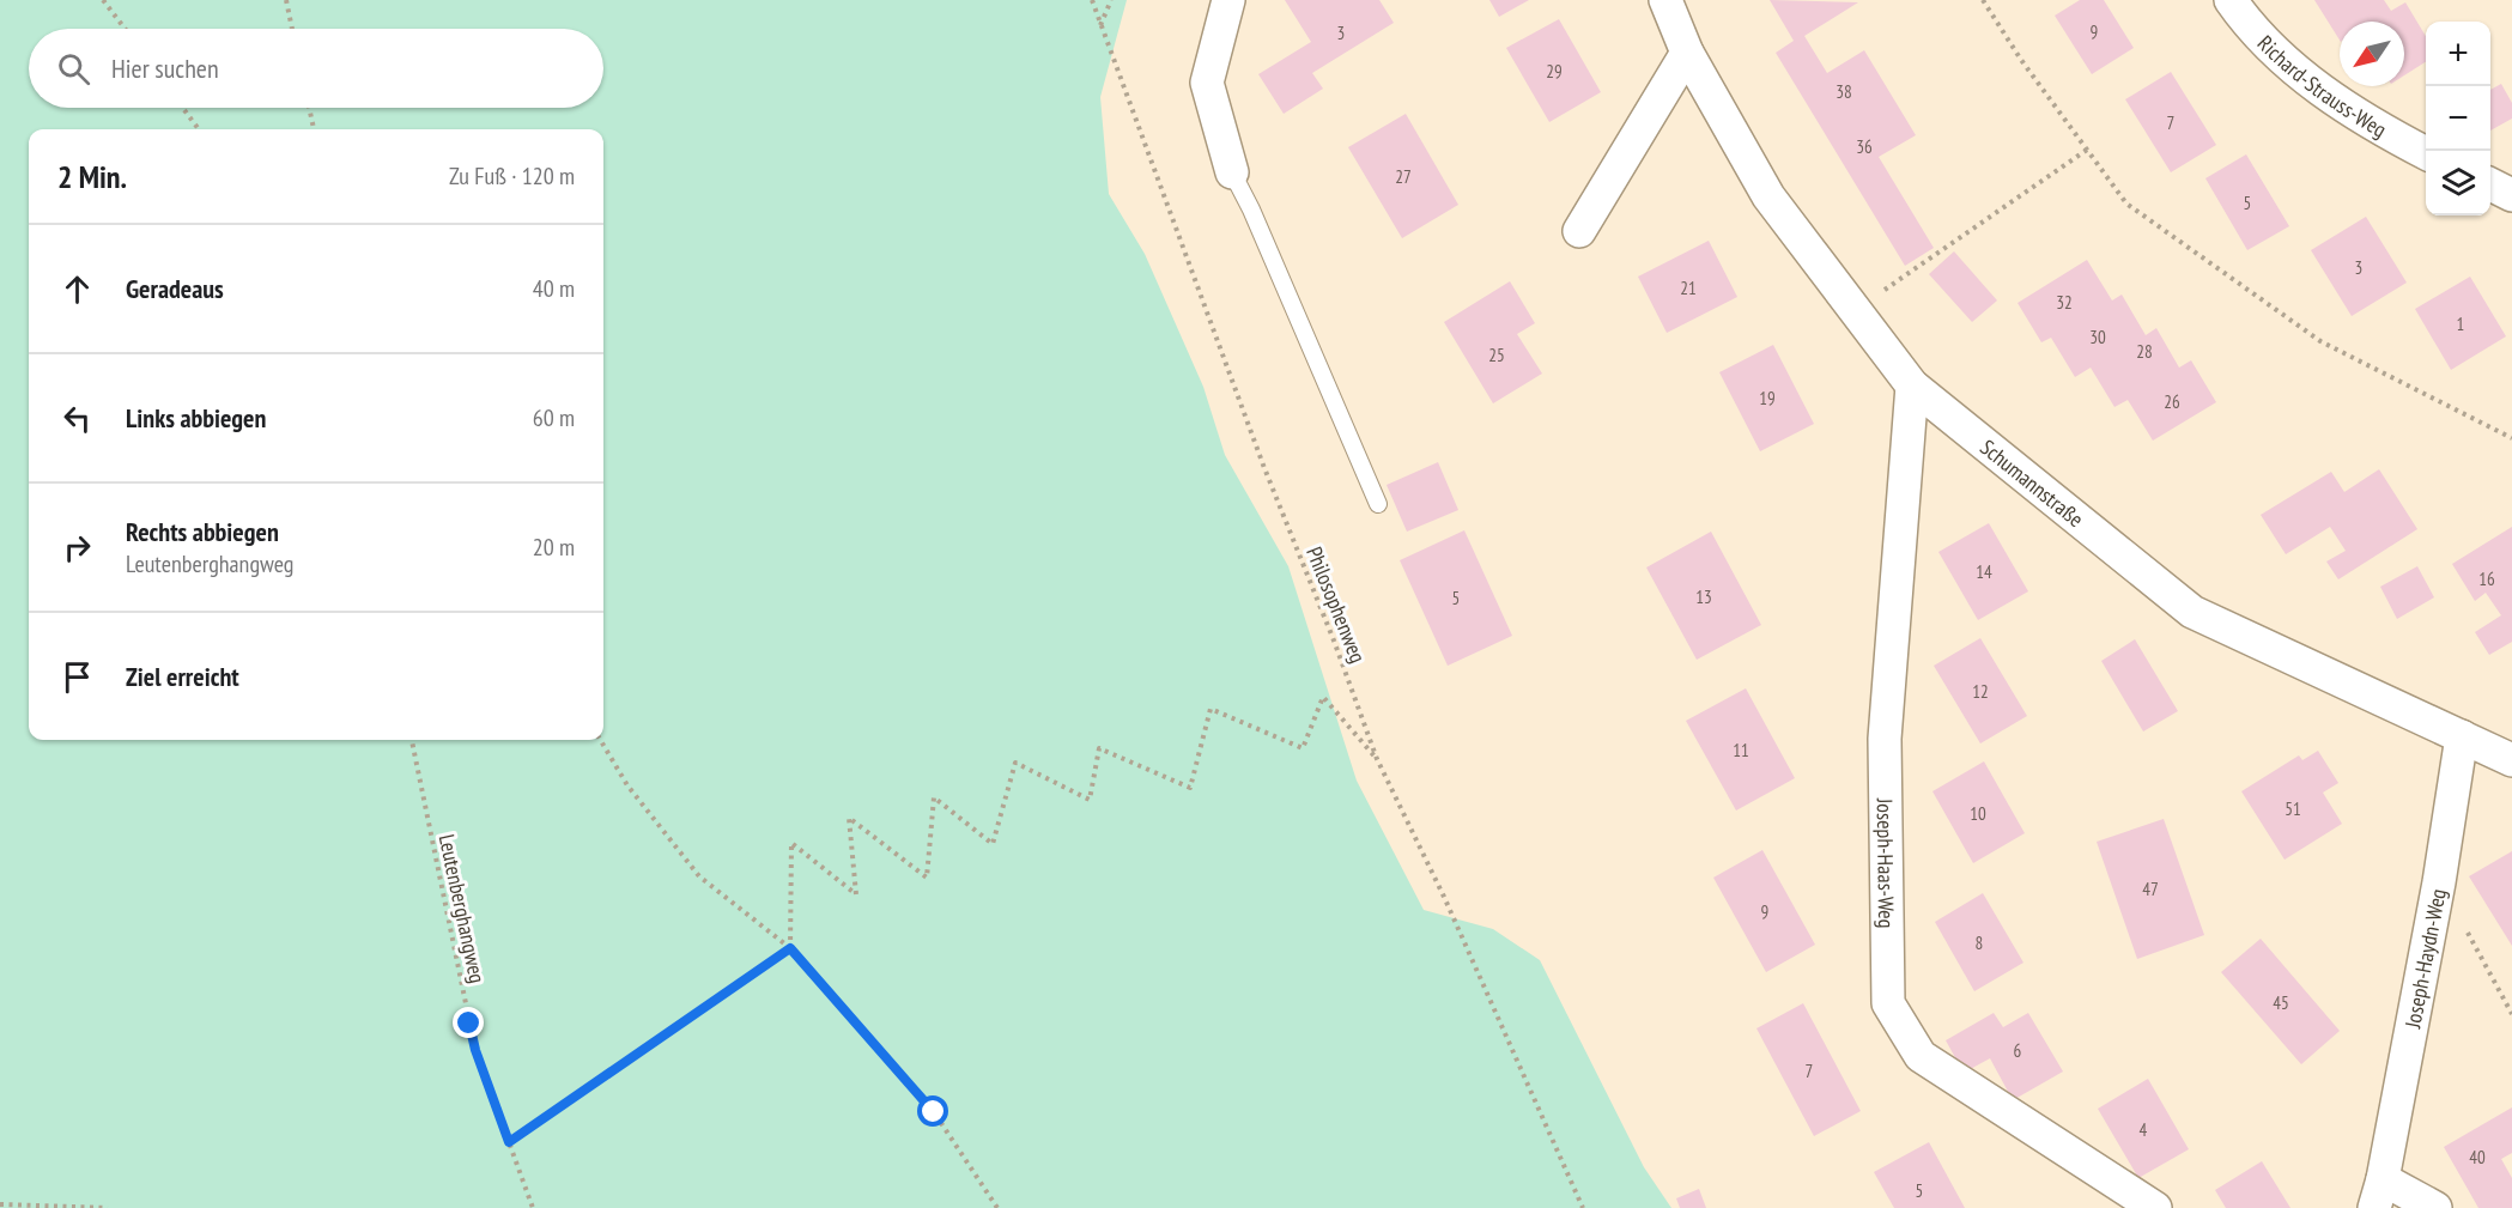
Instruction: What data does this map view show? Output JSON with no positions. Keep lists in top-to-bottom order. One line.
{"streets":{"street":["Richard-Strauss-Weg","Schumannstraße","Joseph-Haas-Weg","Joseph-Haydn-Weg"],"path":["Philosophenweg","Leutenberghangweg"]},"crossings":[["Schumannstraße","Joseph-Haas-Weg"],["Schumannstraße","Joseph-Haydn-Weg"]],"house_numbers":["9","3","29","38","7","36","27","5","3","21","32","1","30","28","25","19","26","14","16","13","5","12","11","51","10","47","9","8","45","6","7","4","40","5"],"north":"bottom left","page":{"map_buttons":["+","−"],"search":"Hier suchen","heading":["2 Min.","Zu Fuß · 120 m"],"list":[["Geradeaus","40 m"],["Links abbiegen","60 m"],["Rechts abbiegen","Leutenberghangweg","20 m"],"Ziel erreicht"]}}
